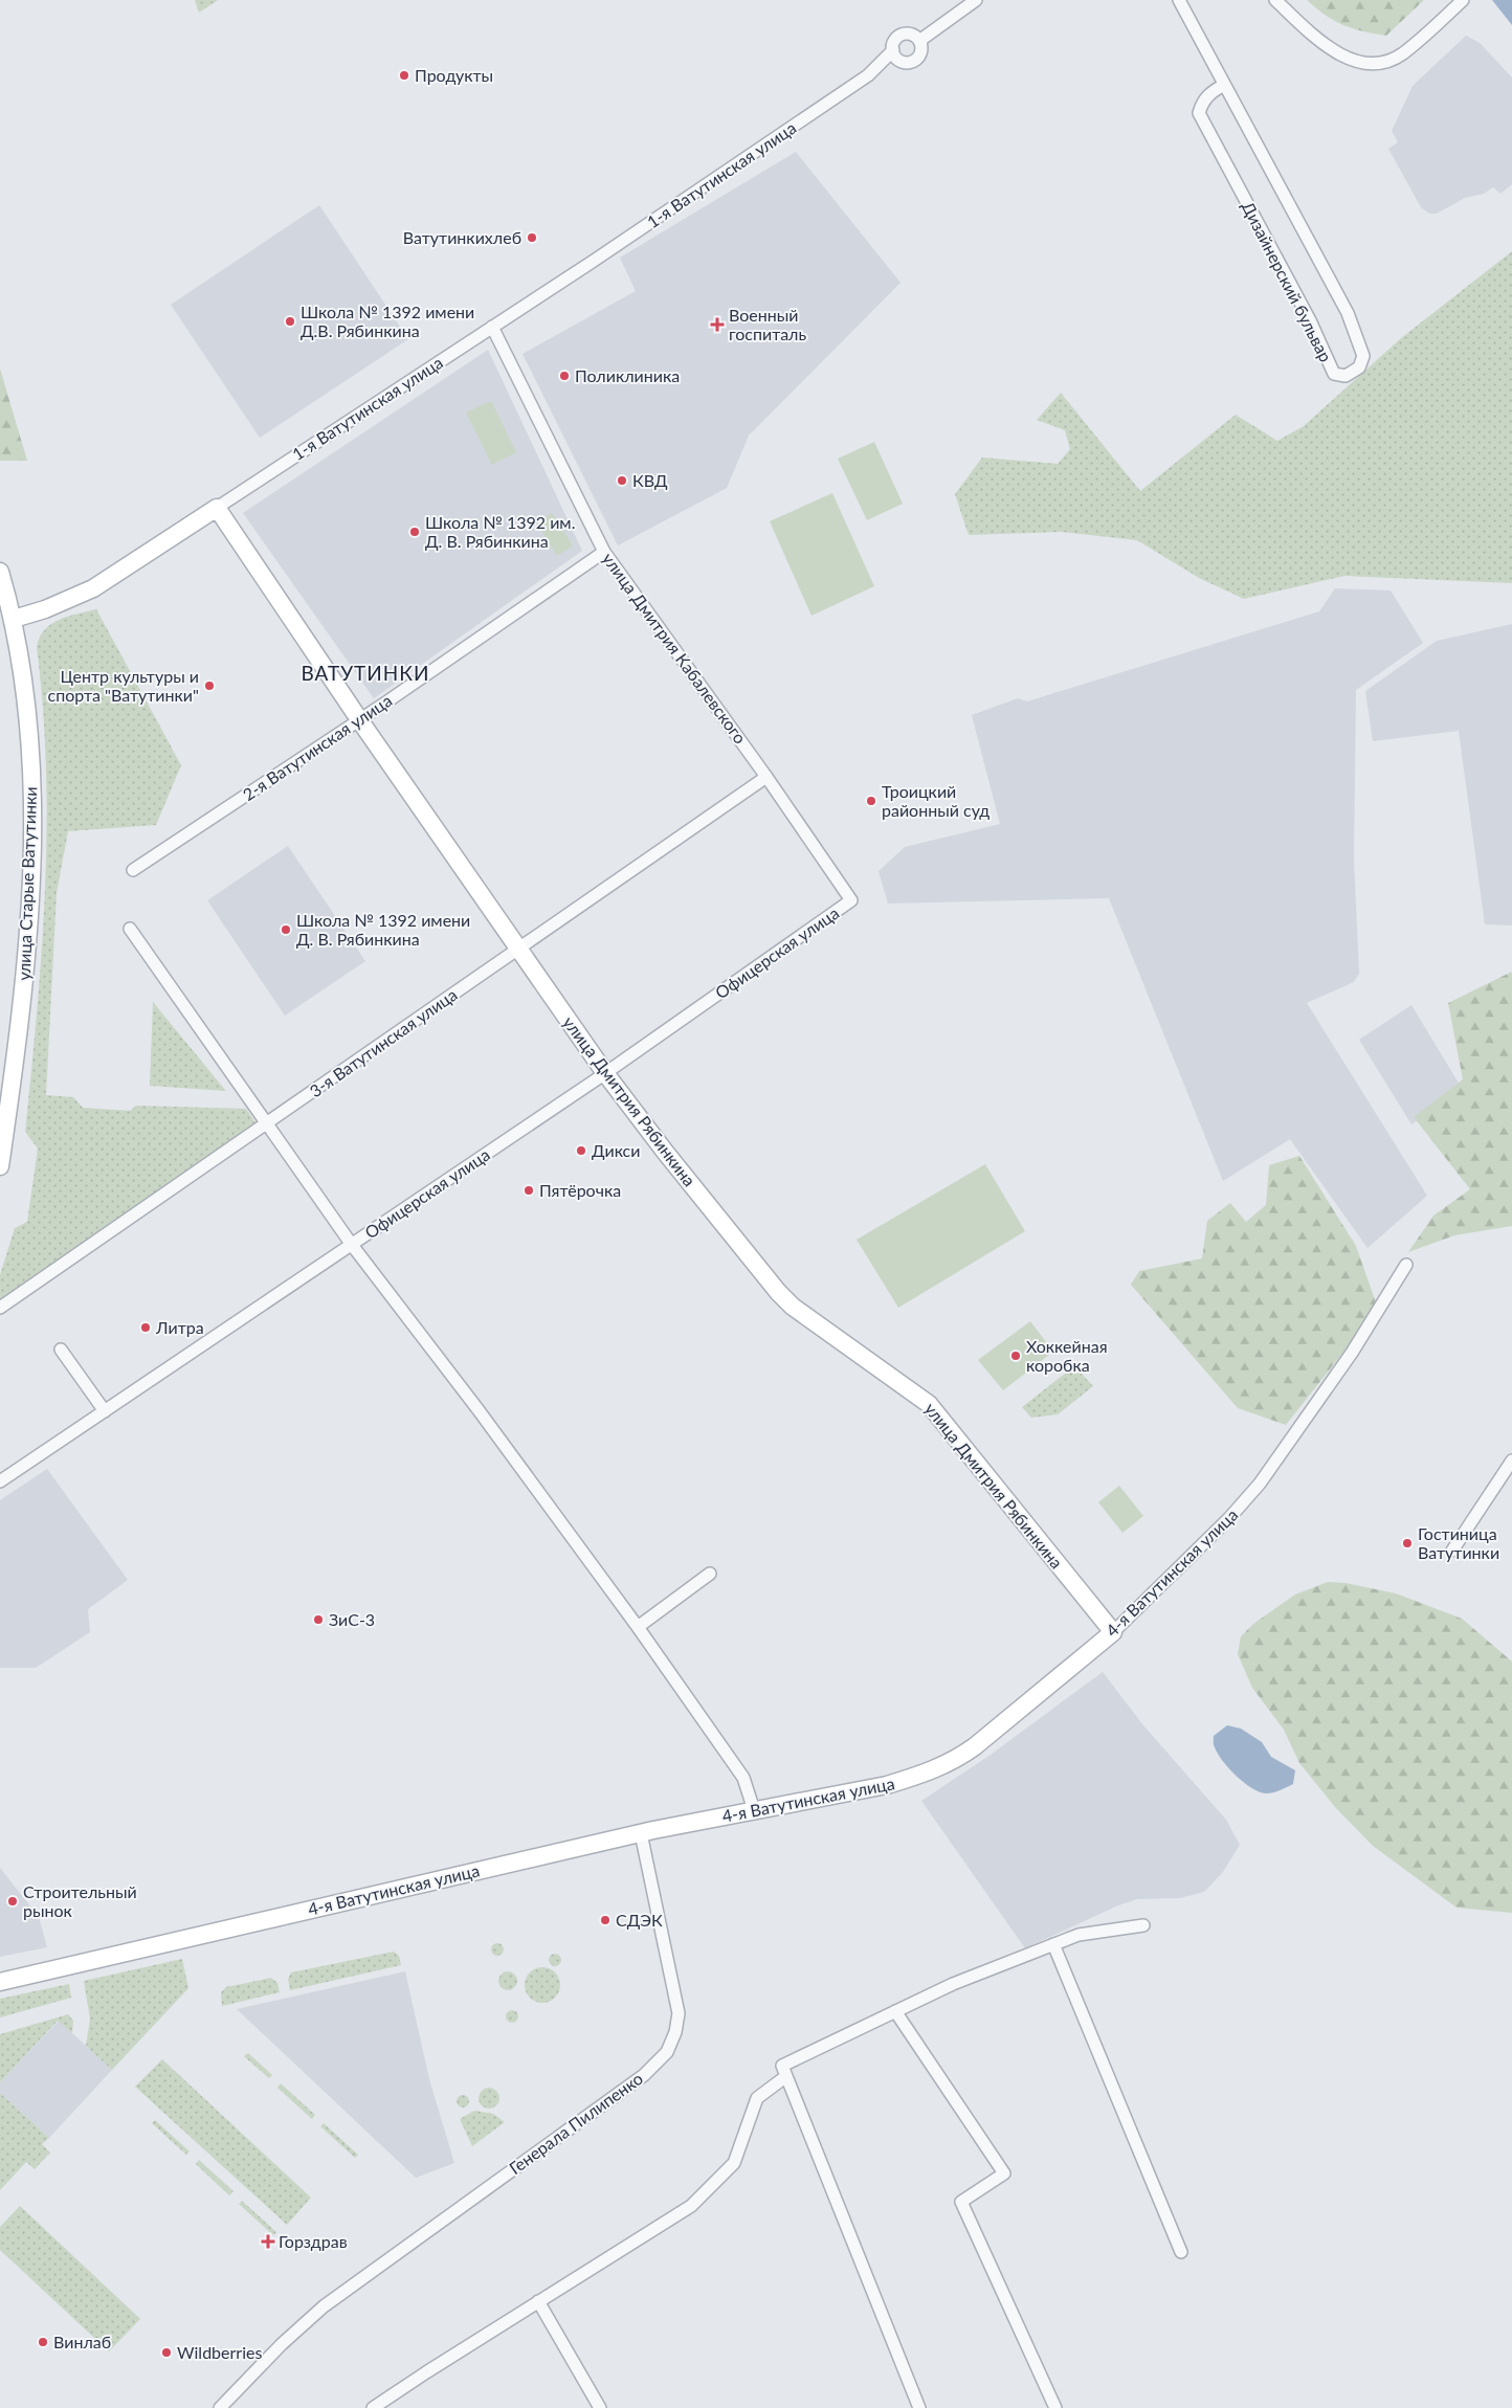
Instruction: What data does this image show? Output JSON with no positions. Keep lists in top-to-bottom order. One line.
{"streets":{"street":["1-я Ватутинская улица","Дизайнерский бульвар","улица Дмитрия Кабалевского","2-я Ватутинская улица","улица Старые Ватутинки","Офицерская улица","3-я Ватутинская улица","улица Дмитрия Рябинкина","4-я Ватутинская улица","Генерала Пилипенко"]},"crossings":[["1-я Ватутинская улица","улица Дмитрия Кабалевского"],["1-я Ватутинская улица","улица Старые Ватутинки"],["1-я Ватутинская улица","улица Дмитрия Рябинкина"],["улица Дмитрия Кабалевского","2-я Ватутинская улица"],["улица Дмитрия Кабалевского","Офицерская улица"],["улица Дмитрия Кабалевского","3-я Ватутинская улица"],["2-я Ватутинская улица","улица Дмитрия Рябинкина"],["Офицерская улица","улица Дмитрия Рябинкина"],["3-я Ватутинская улица","улица Дмитрия Рябинкина"],["улица Дмитрия Рябинкина","4-я Ватутинская улица"],["4-я Ватутинская улица","Генерала Пилипенко"]],"districts":["ВАТУТИНКИ"],"places":{"other":["Продукты","Ватутинкихлеб","Школа № 1392 имени Д.В. Рябинкина","Поликлиника","КВД","Школа № 1392 им. Д. В. Рябинкина","Центр культуры и спорта \"Ватутинки\"","Троицкий районный суд","Школа № 1392 имени Д. В. Рябинкина","Дикси","Пятёрочка","Литра","Хоккейная коробка","Гостиница Ватутинки","ЗиС-3","Строительный рынок","СДЭК","Винлаб","Wildberries"],"health":["Военный госпиталь","Горздрав"]}}
